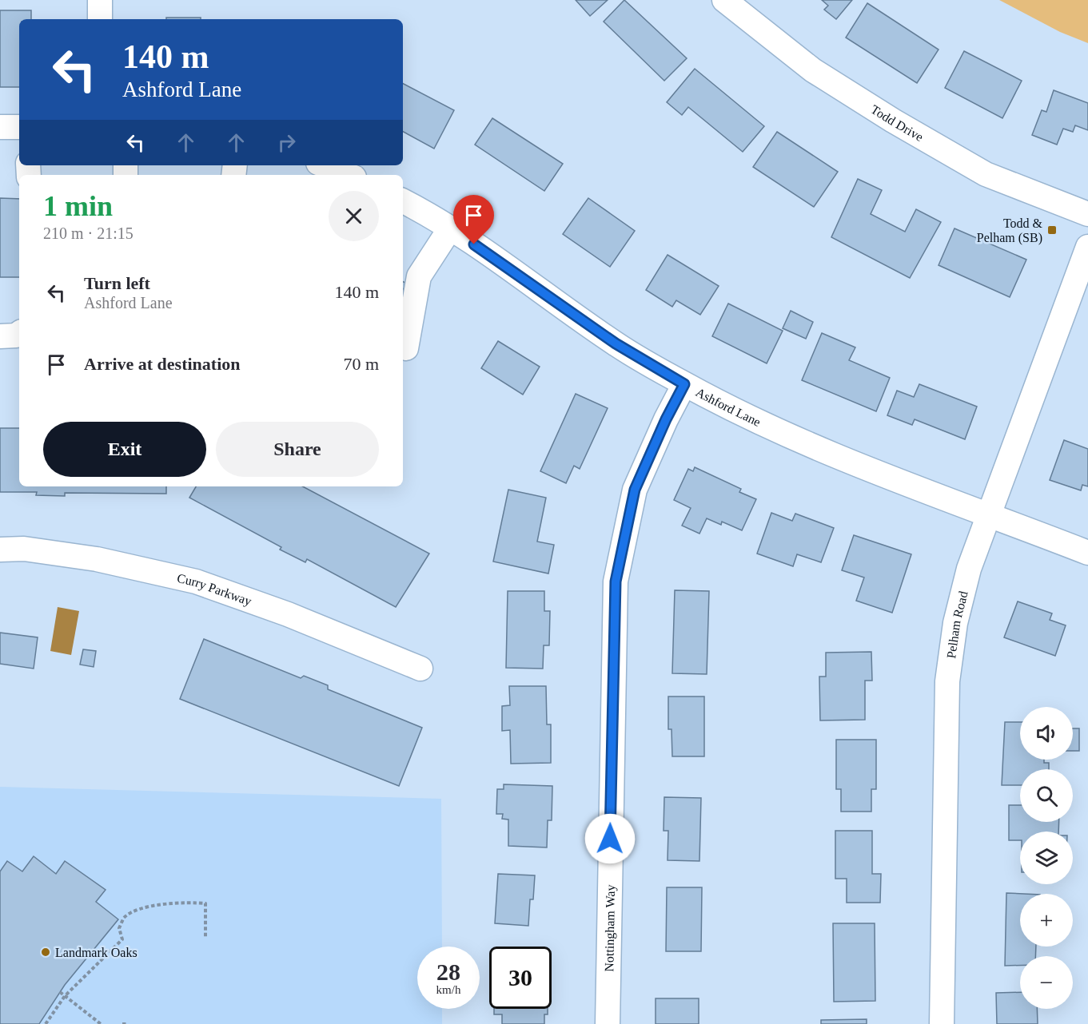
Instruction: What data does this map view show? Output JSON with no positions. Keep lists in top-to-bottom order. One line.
{"streets":{"street":["Todd Drive","Ashford Lane","Curry Parkway","Pelham Road","Nottingham Way"]},"crossings":[["Ashford Lane","Pelham Road"],["Ashford Lane","Nottingham Way"]],"places":{"transit":["Todd & Pelham (SB)"],"other":["Landmark Oaks"]},"page":{"turn":["140 m","Ashford Lane"],"heading":["1 min","210 m · 21:15"],"list":[{"name":"Turn left","note":"Ashford Lane","value":"140 m"},{"name":"Arrive at destination","value":"70 m"}],"buttons":["Exit","Share"],"map_buttons":["+","−"],"speed":"28 km/h","limit":"30"}}
